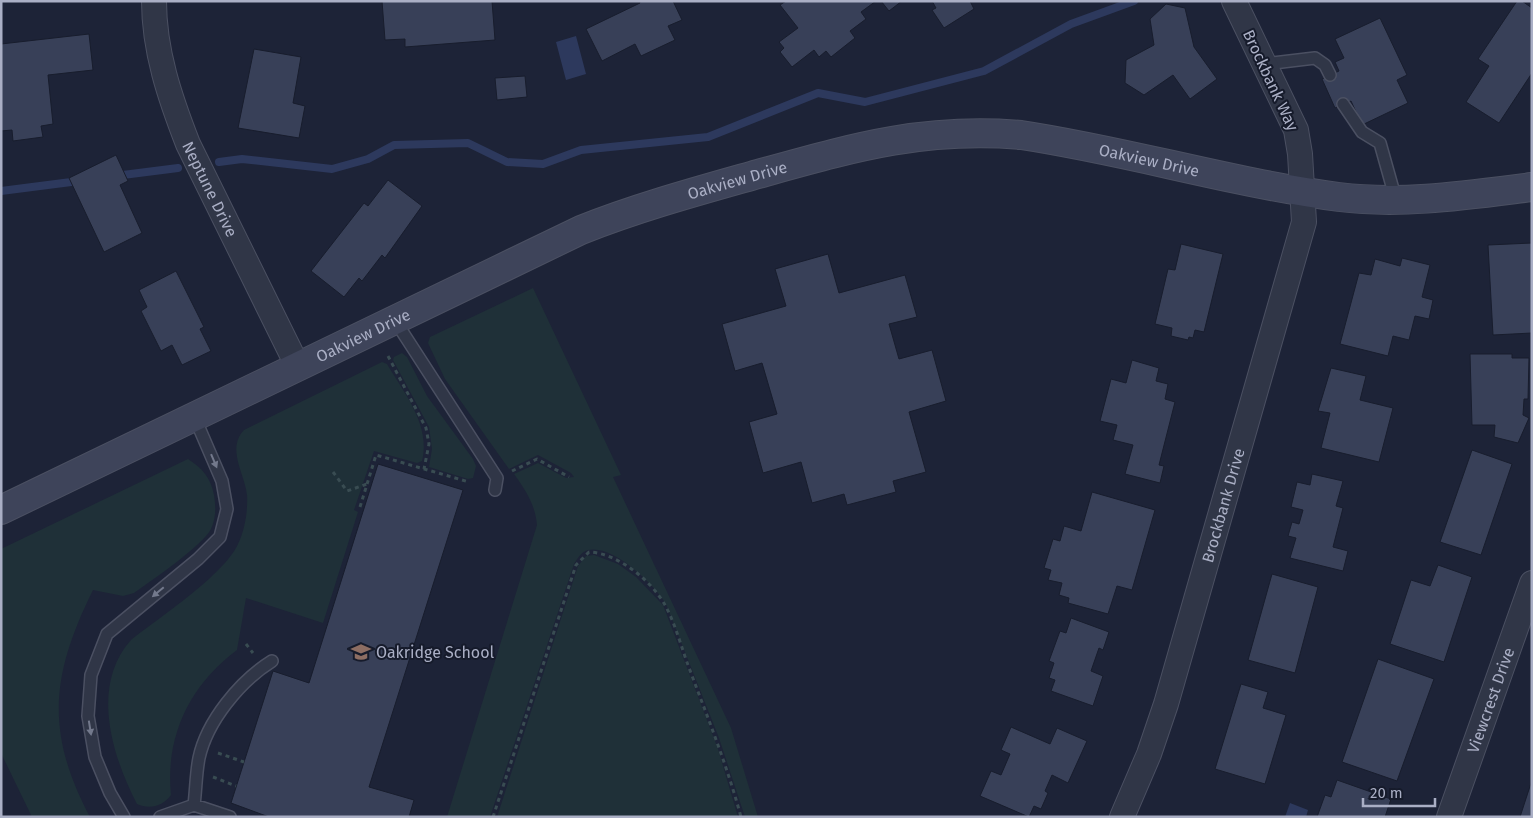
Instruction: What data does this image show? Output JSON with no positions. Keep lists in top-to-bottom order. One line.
{"streets":{"street":["Brockbank Way","Oakview Drive","Neptune Drive","Brockbank Drive","Viewcrest Drive"]},"crossings":[["Brockbank Way","Oakview Drive"],["Brockbank Way","Brockbank Drive"],["Oakview Drive","Neptune Drive"],["Oakview Drive","Brockbank Drive"]],"places":{"school or university":["Oakridge School"]},"scale_bar":"20 m"}
